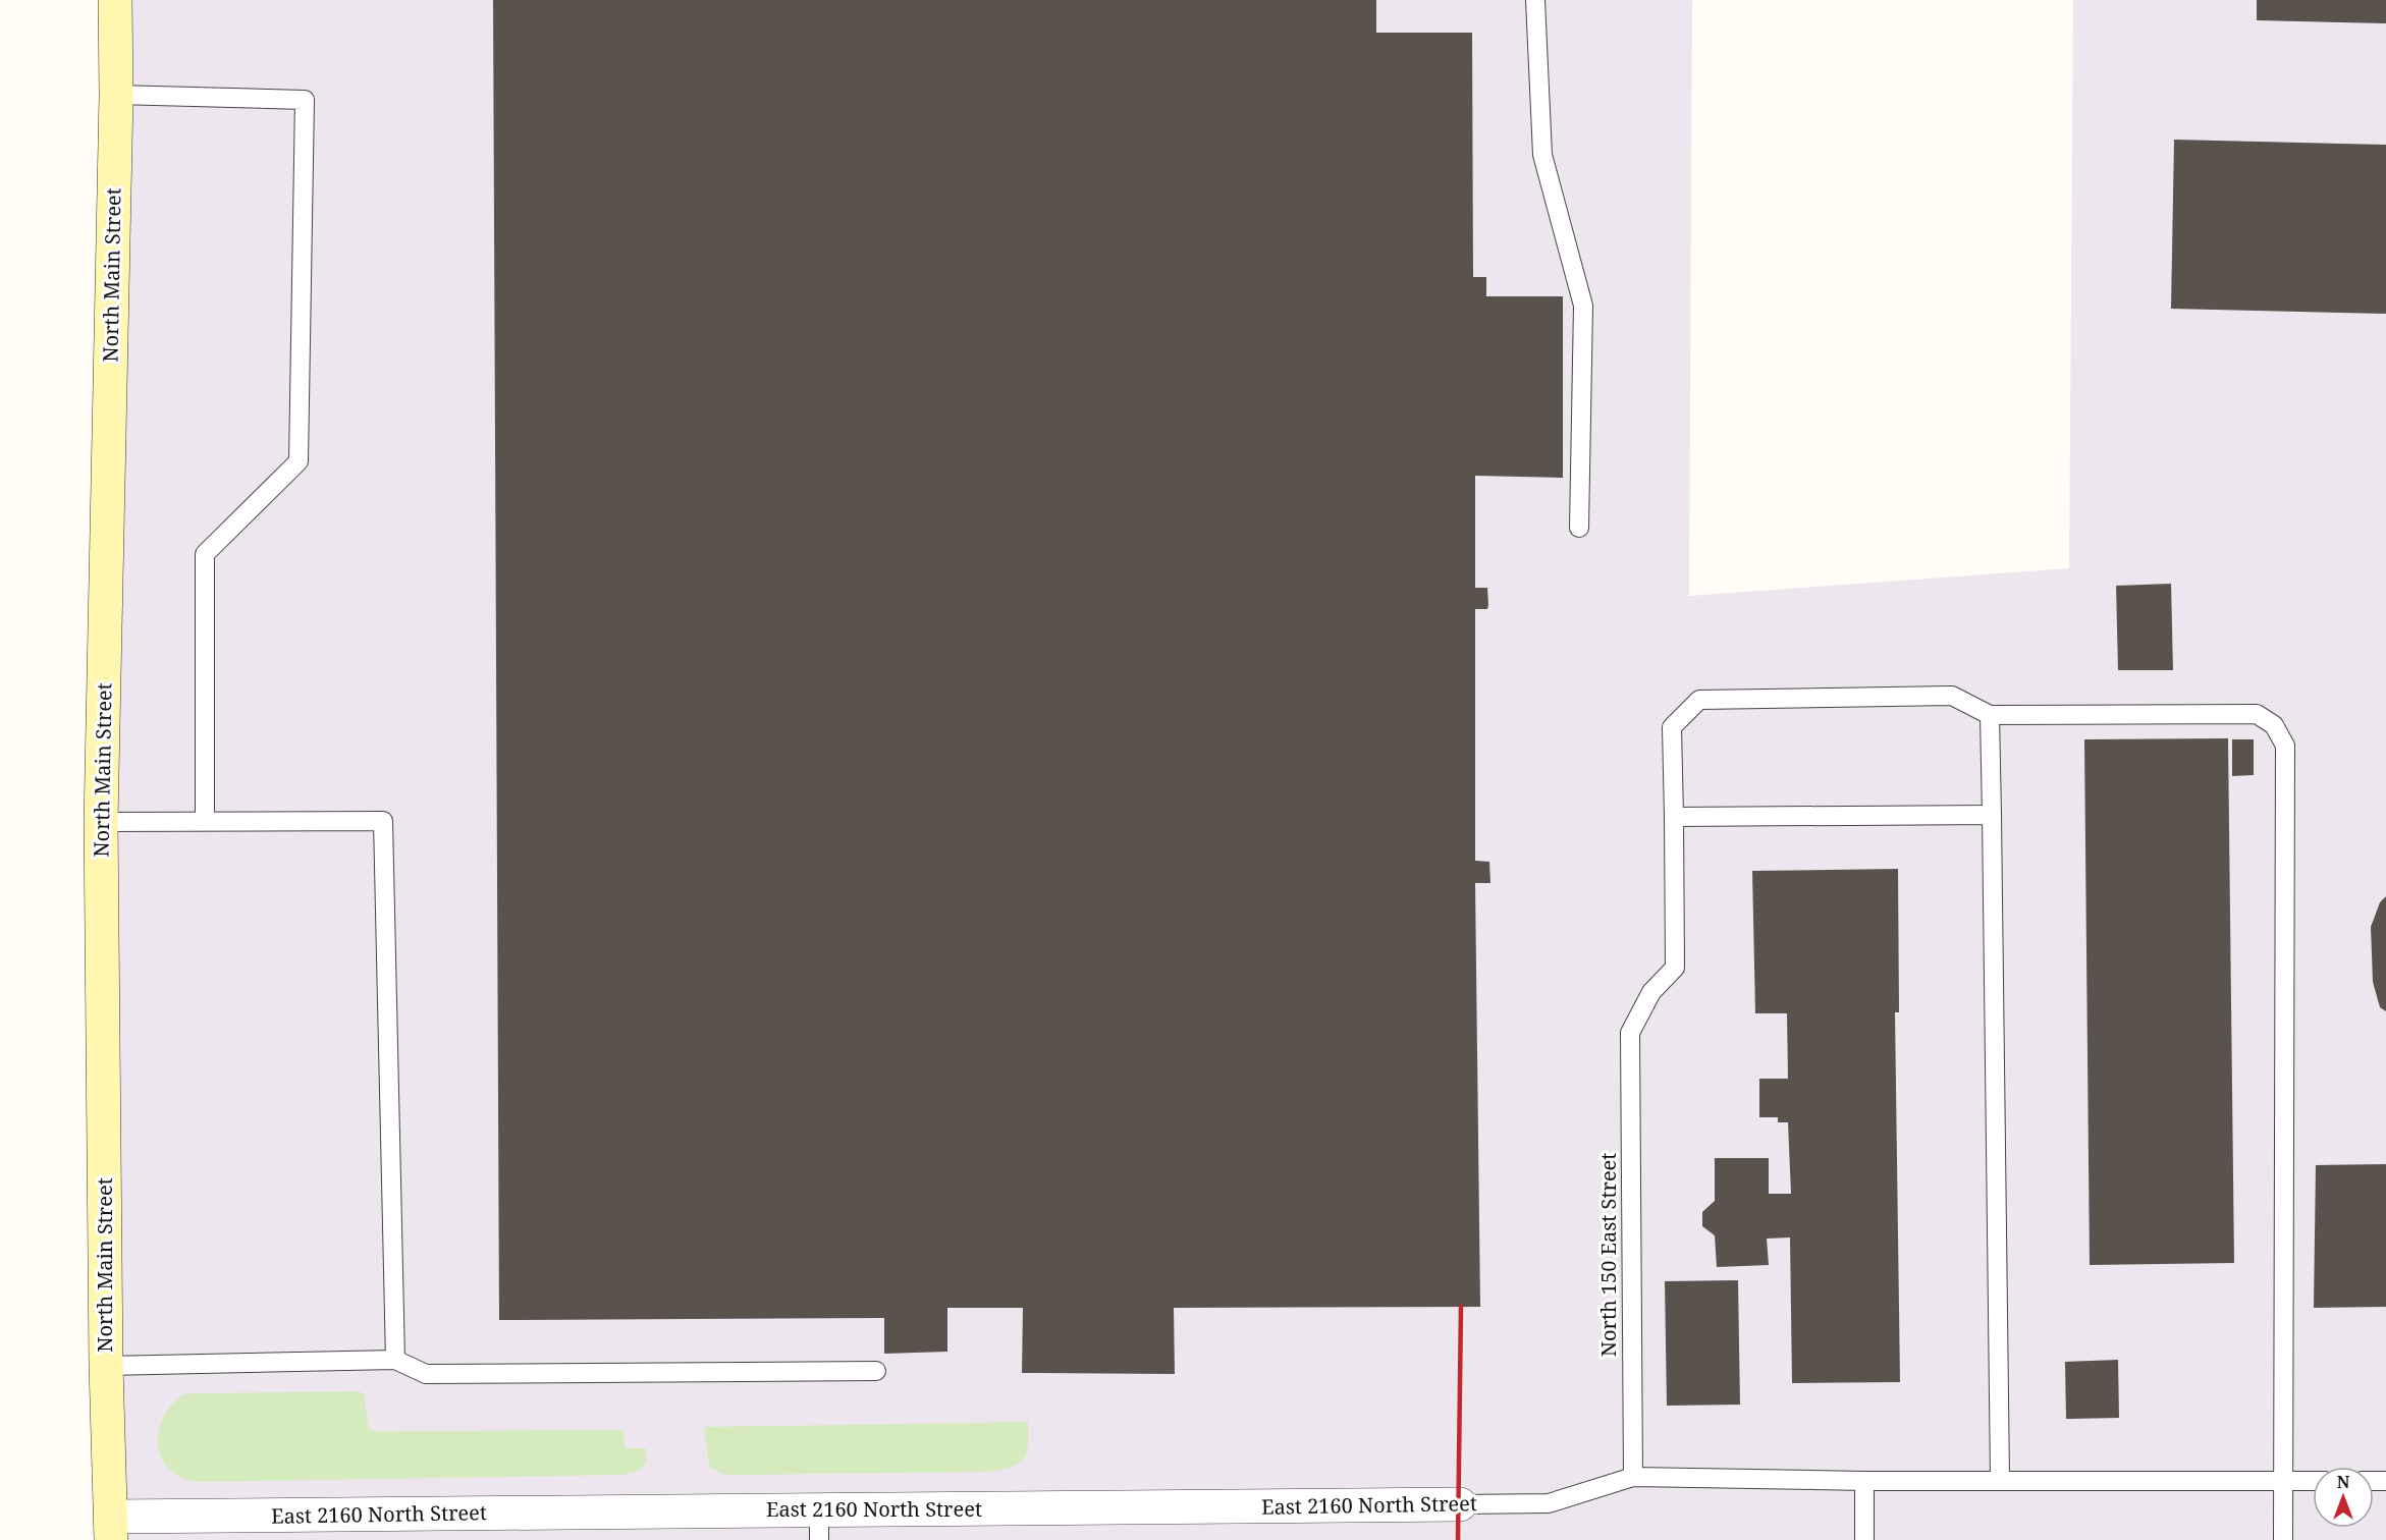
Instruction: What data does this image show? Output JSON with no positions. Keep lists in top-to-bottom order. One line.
{"streets":{"main road":["North Main Street"],"street":["East 2160 North Street"],"lane":["North 150 East Street"]},"crossings":[["North Main Street","East 2160 North Street"],["North 150 East Street","East 2160 North Street"]],"north":"top"}
